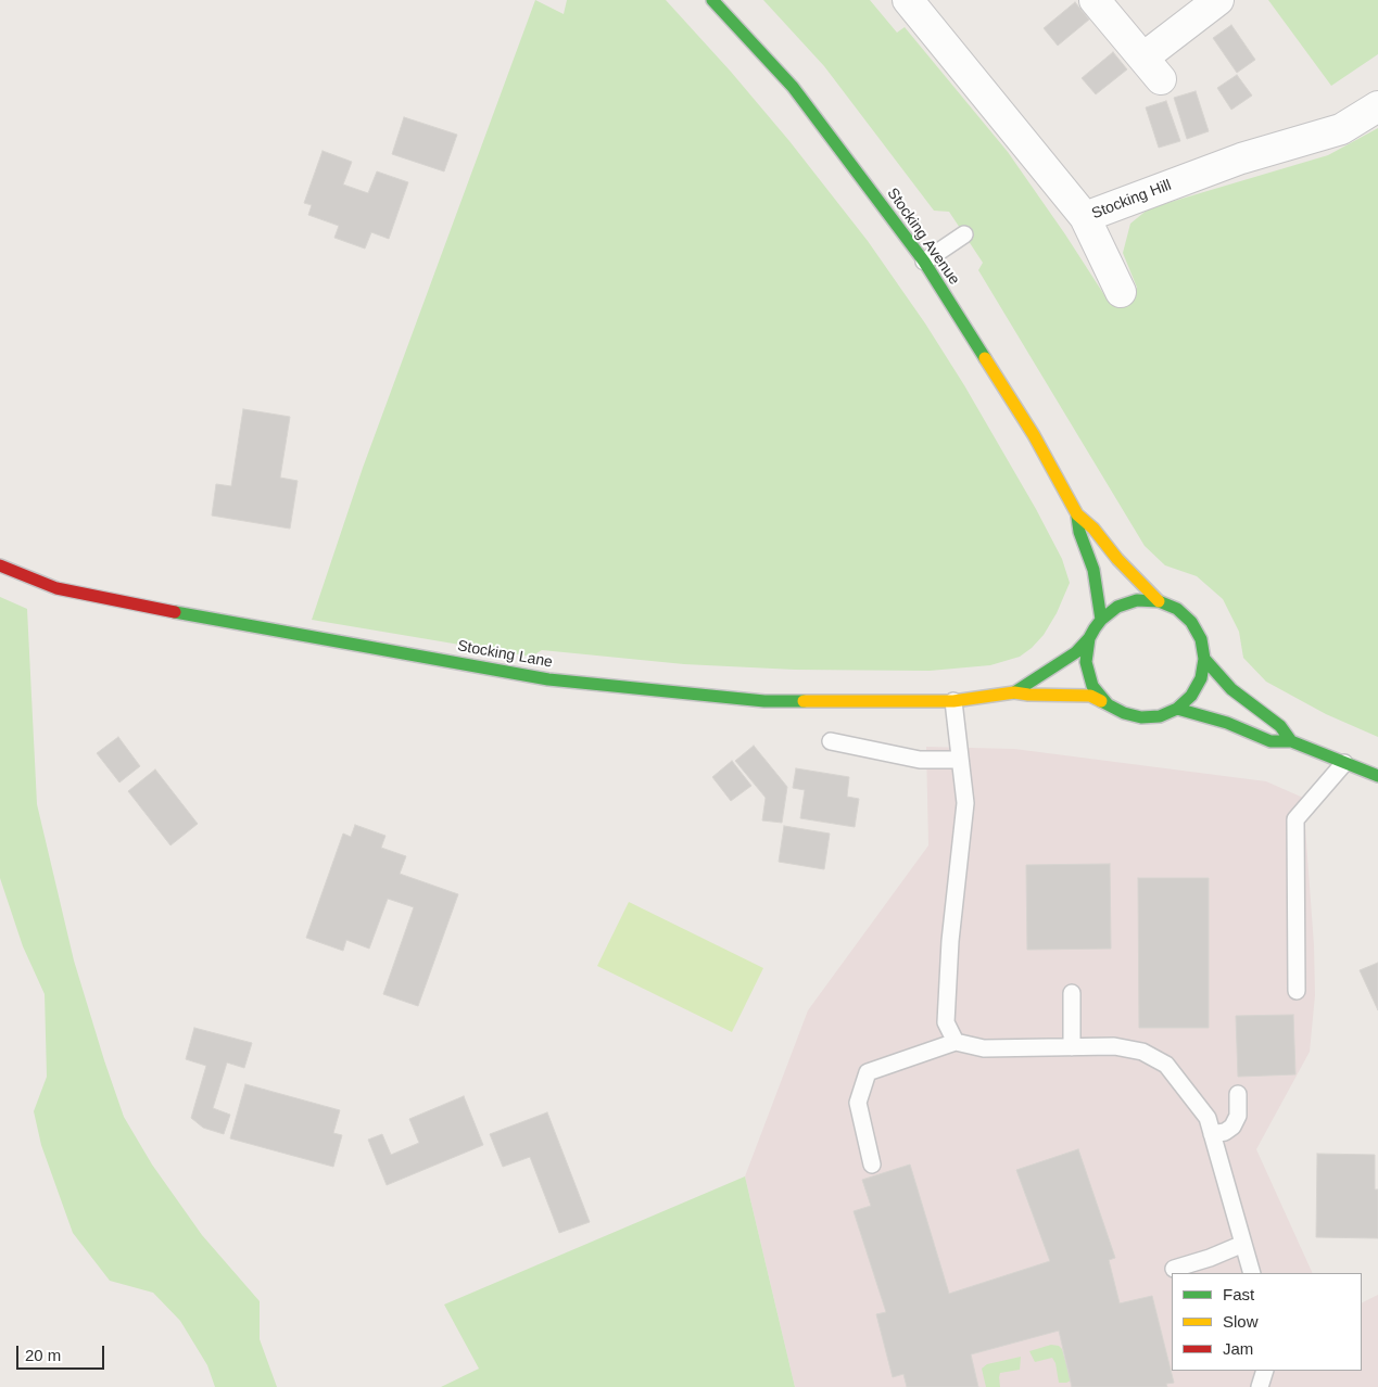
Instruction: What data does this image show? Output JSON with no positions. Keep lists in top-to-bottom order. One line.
{"streets":{"main road":["Stocking Avenue","Stocking Lane"],"street":["Stocking Hill"]},"crossings":[["Stocking Avenue","Stocking Lane"]],"legend":["Fast","Slow","Jam"],"scale_bar":"20 m"}
